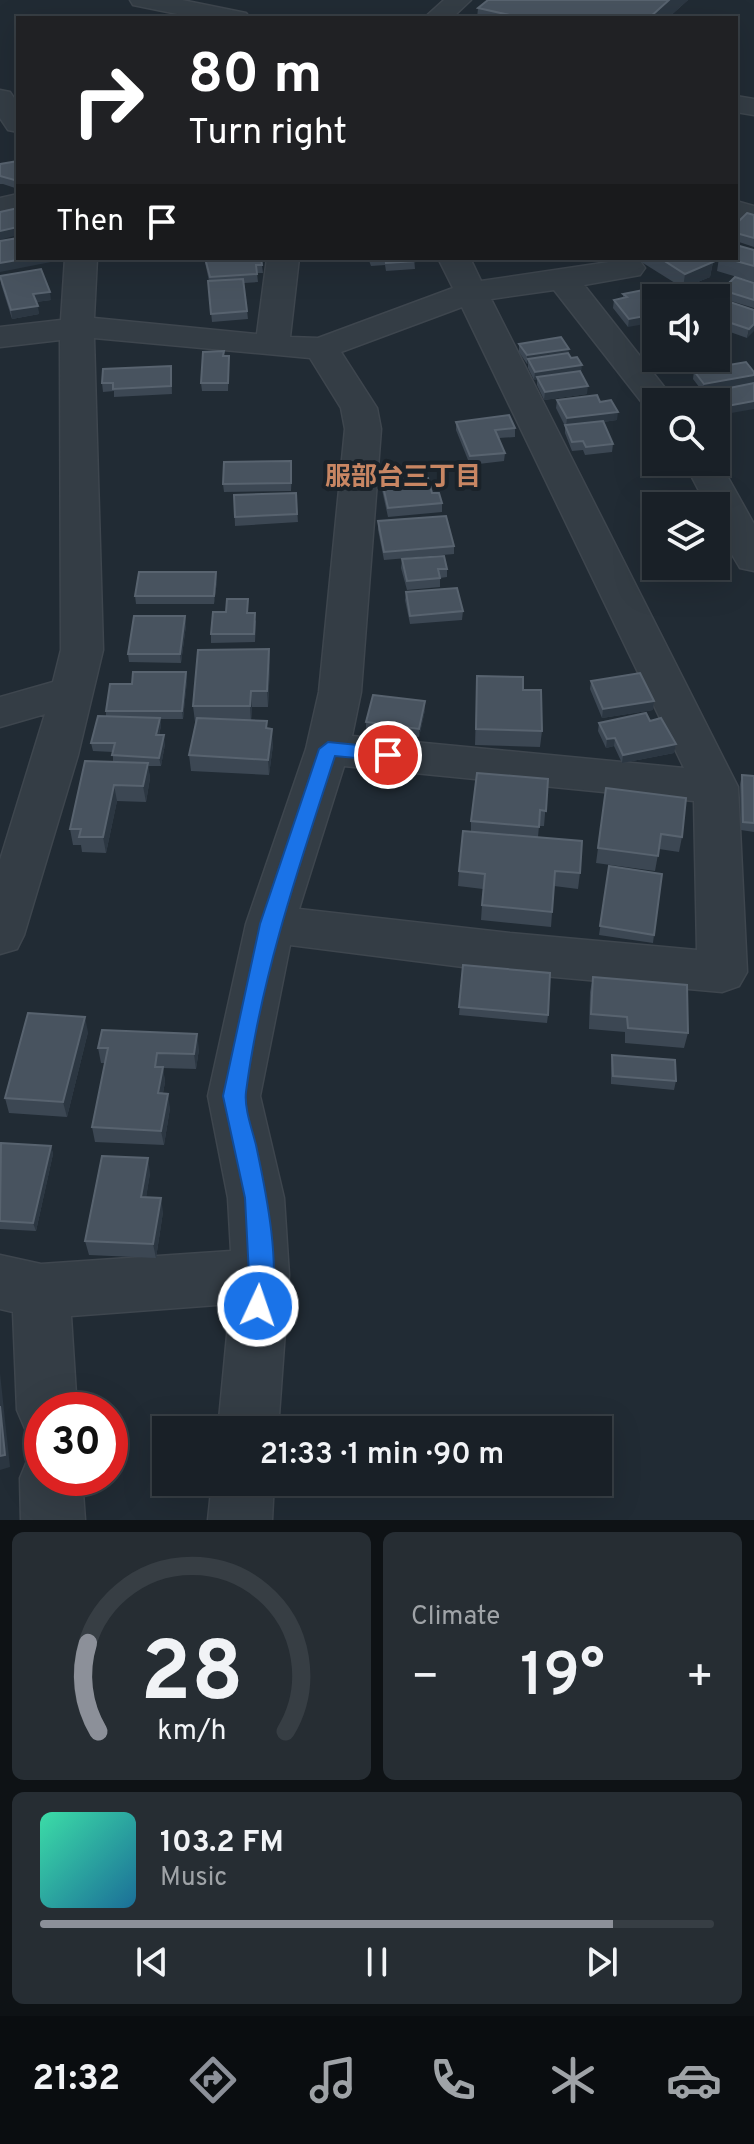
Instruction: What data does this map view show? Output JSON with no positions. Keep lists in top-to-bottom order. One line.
{"districts":["服部台三丁目"],"page":{"turn":["80 m","Turn right"],"then":"Then","limit":"30","trip":"21:33 · 1 min · 90 m","tile":"Climate","heat":["−","19°","+"],"song":["103.2 FM","Music"],"tabs":"21:32","gauge":["28","km/h"]}}
